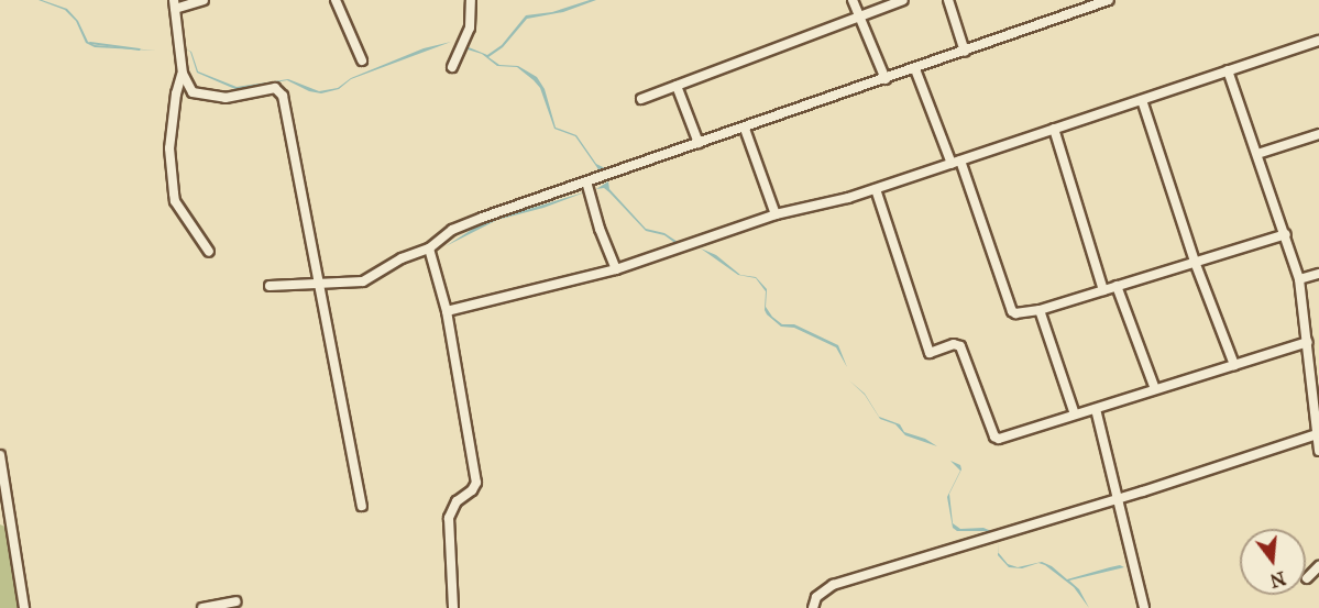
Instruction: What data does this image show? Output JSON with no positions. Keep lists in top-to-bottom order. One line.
{"north":"bottom"}
